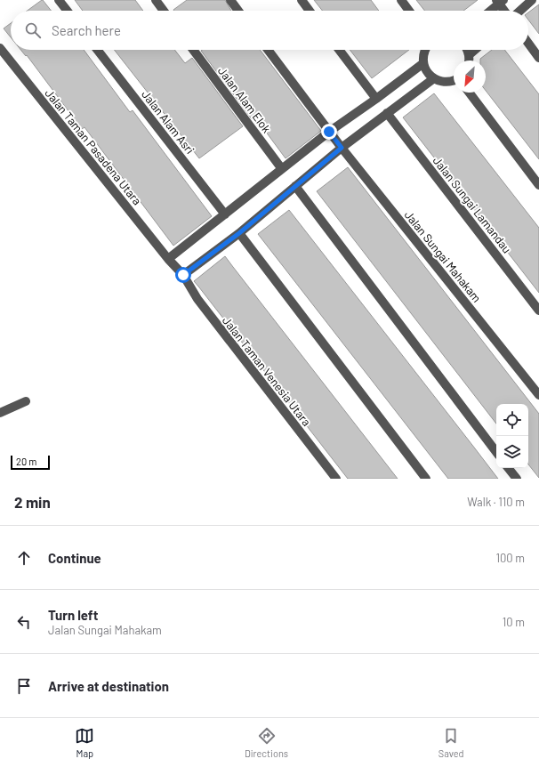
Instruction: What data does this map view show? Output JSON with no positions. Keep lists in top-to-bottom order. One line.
{"streets":{"street":["Jalan Alam Elok","Jalan Alam Asri","Jalan Taman Pasadena Utara","Jalan Sungai Lamandau","Jalan Sungai Mahakam","Jalan Taman Venesia Utara"]},"crossings":[["Jalan Taman Pasadena Utara","Jalan Taman Venesia Utara"]],"scale_bar":"20 m","north":"bottom left","page":{"search":"Search here","scale":"20 m","heading":["2 min","Walk · 110 m"],"list":[["Continue","100 m"],["Turn left","Jalan Sungai Mahakam","10 m"],"Arrive at destination"],"nav":["Map","Directions","Saved"]}}
